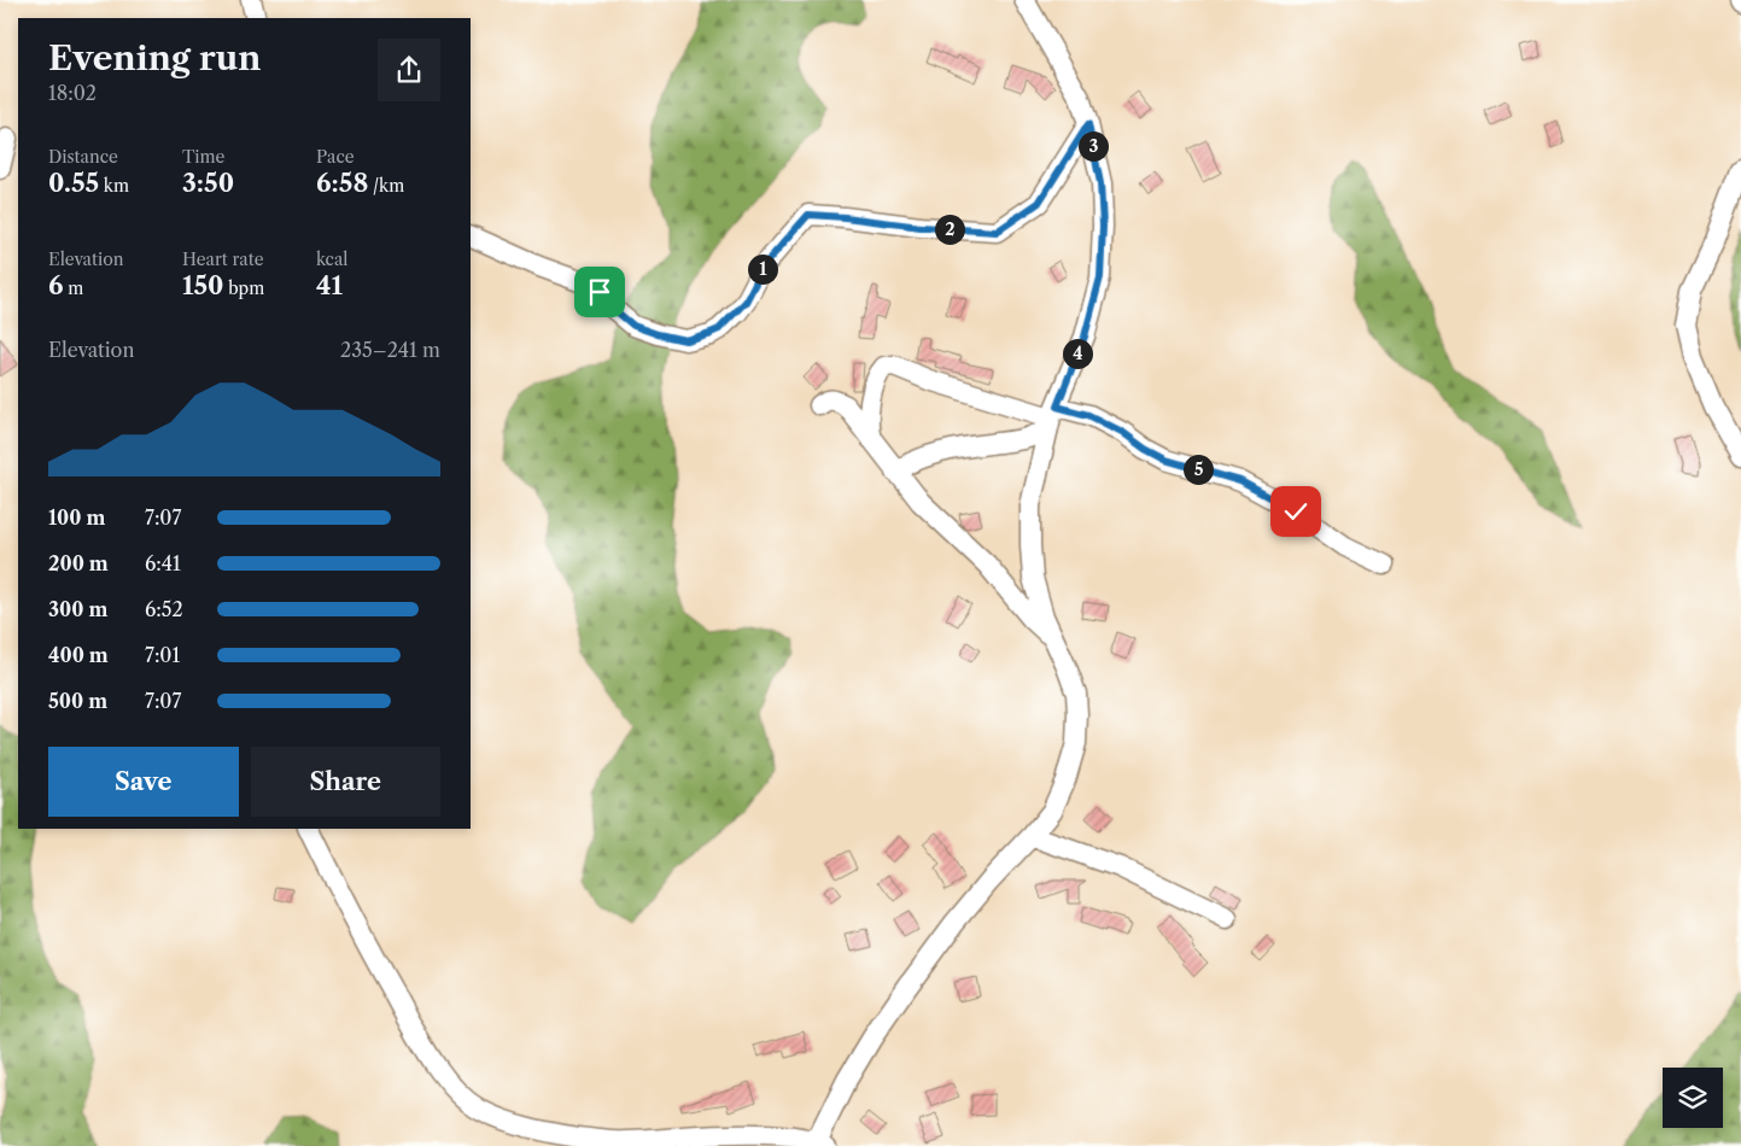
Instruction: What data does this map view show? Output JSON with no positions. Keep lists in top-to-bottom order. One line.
{"page":{"heading":["Evening run","18:02"],"stats":[["Distance","0.55 km"],["Time","3:50"],["Pace","6:58 /km"],["Elevation","6 m"],["Heart rate","150 bpm"],["kcal","41"]],"pins":["3","2","1","4","5"],"chart":["Elevation","235–241 m"],"list":[{"name":"100 m","note":"7:07"},{"name":"200 m","note":"6:41"},{"name":"300 m","note":"6:52"},{"name":"400 m","note":"7:01"},{"name":"500 m","note":"7:07"}],"buttons":["Save","Share"]}}
